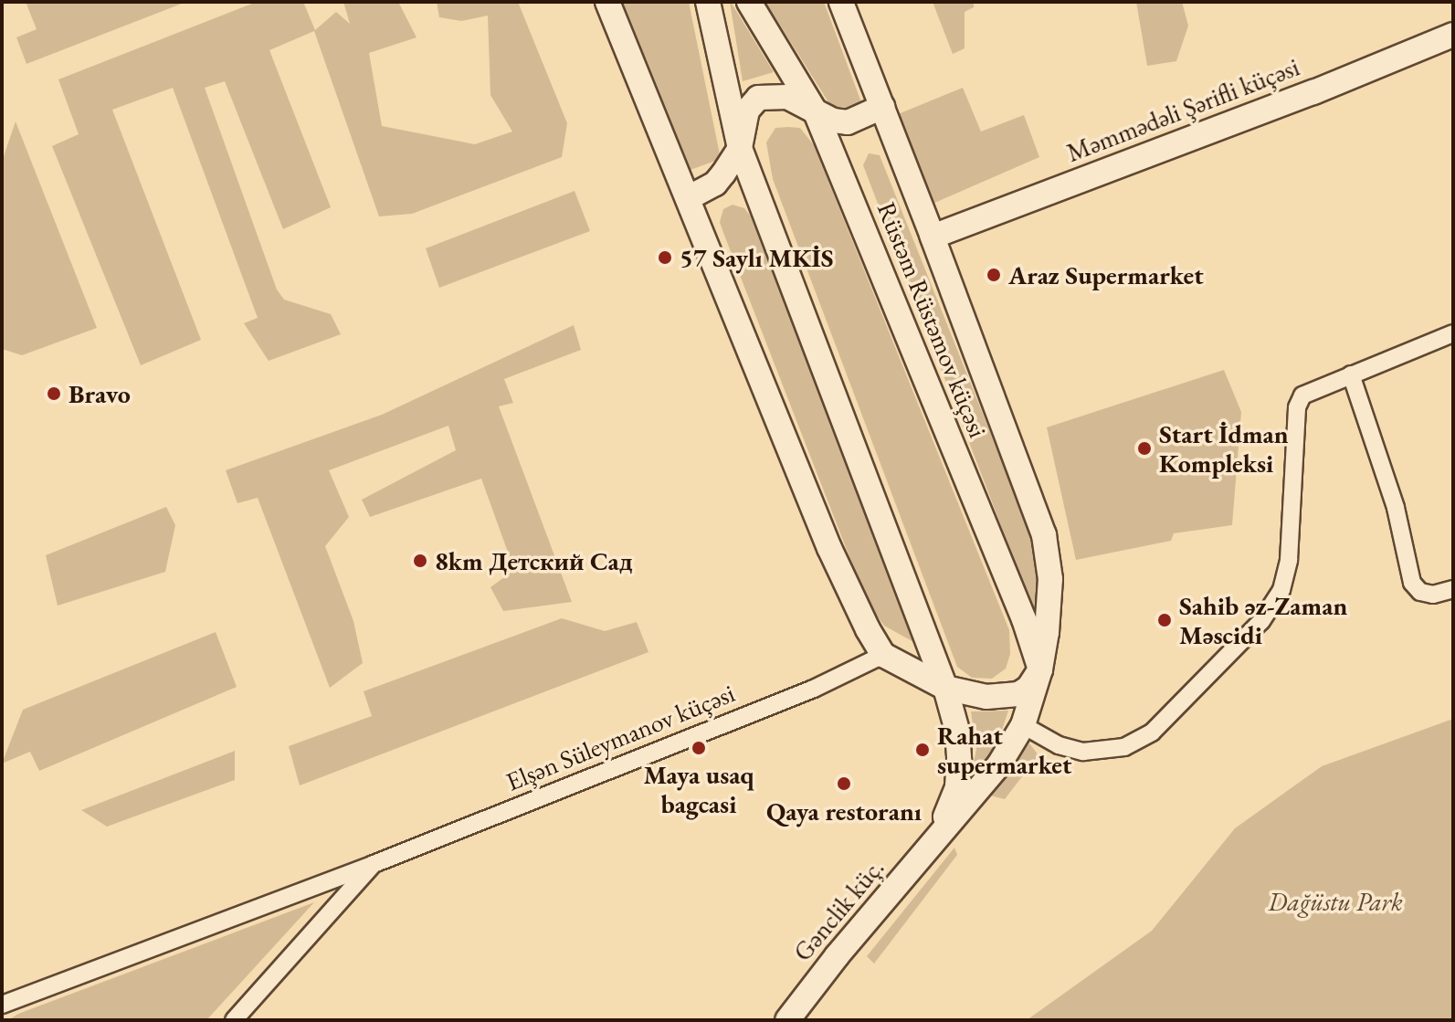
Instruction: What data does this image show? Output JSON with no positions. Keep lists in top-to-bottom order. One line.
{"streets":{"main road":["Məmmədəli Şərifli küçəsi","Rüstəm Rüstəmov küçəsi","Gənclik küç."],"street":["Elşən Süleymanov küçəsi"]},"crossings":[["Məmmədəli Şərifli küçəsi","Rüstəm Rüstəmov küçəsi"]],"parks":["Dağüstu Park"],"places":["57 Saylı MKİS","Araz Supermarket","Bravo","Start İdman Kompleksi","8km Детский Сад","Sahib əz-Zaman Məscidi","Maya usaq bagcasi","Rahat supermarket","Qaya restoranı"]}
